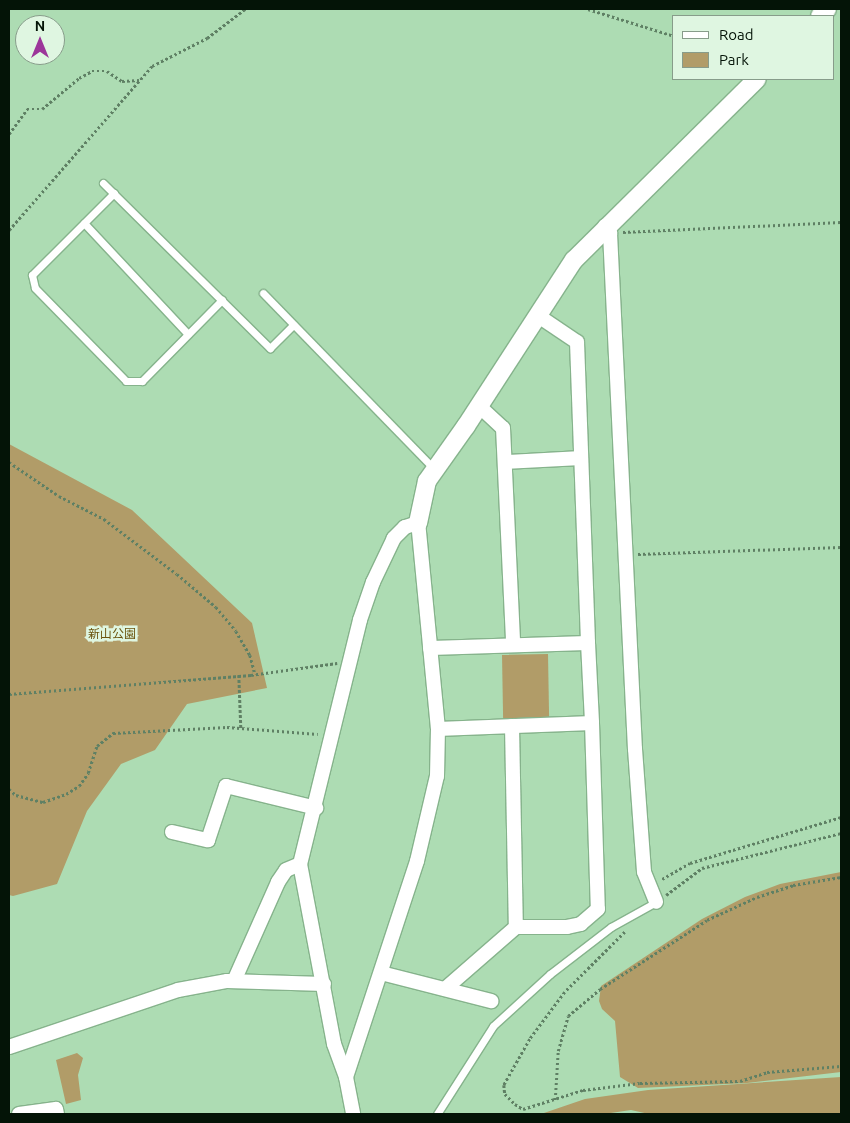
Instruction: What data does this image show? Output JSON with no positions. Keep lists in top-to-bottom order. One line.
{"parks":["新山公園"],"legend":["Road","Park"],"north":"top"}
